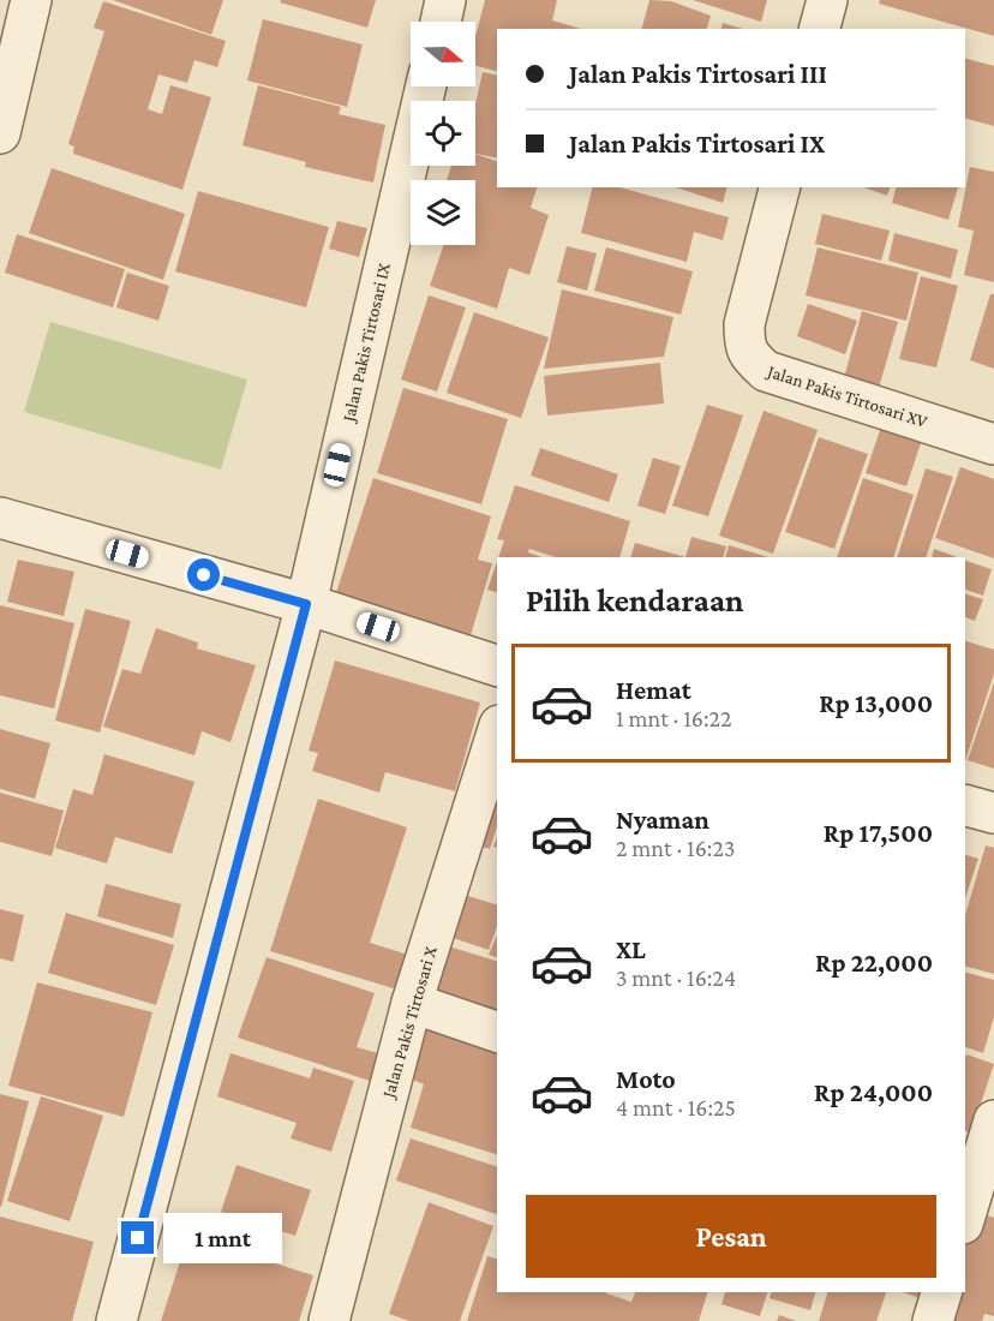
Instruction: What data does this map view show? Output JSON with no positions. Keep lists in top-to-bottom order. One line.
{"streets":{"street":["Jalan Pakis Tirtosari IX","Jalan Pakis Tirtosari XV","Jalan Pakis Tirtosari X"]},"north":"right","page":{"banner":["Jalan Pakis Tirtosari III","Jalan Pakis Tirtosari IX"],"heading":"Pilih kendaraan","list":[{"name":"Hemat","note":"1 mnt · 16:22","value":"Rp 13,000"},{"name":"Nyaman","note":"2 mnt · 16:23","value":"Rp 17,500"},{"name":"XL","note":"3 mnt · 16:24","value":"Rp 22,000"},{"name":"Moto","note":"4 mnt · 16:25","value":"Rp 24,000"}],"buttons":"Pesan","bubble":"1 mnt"}}
